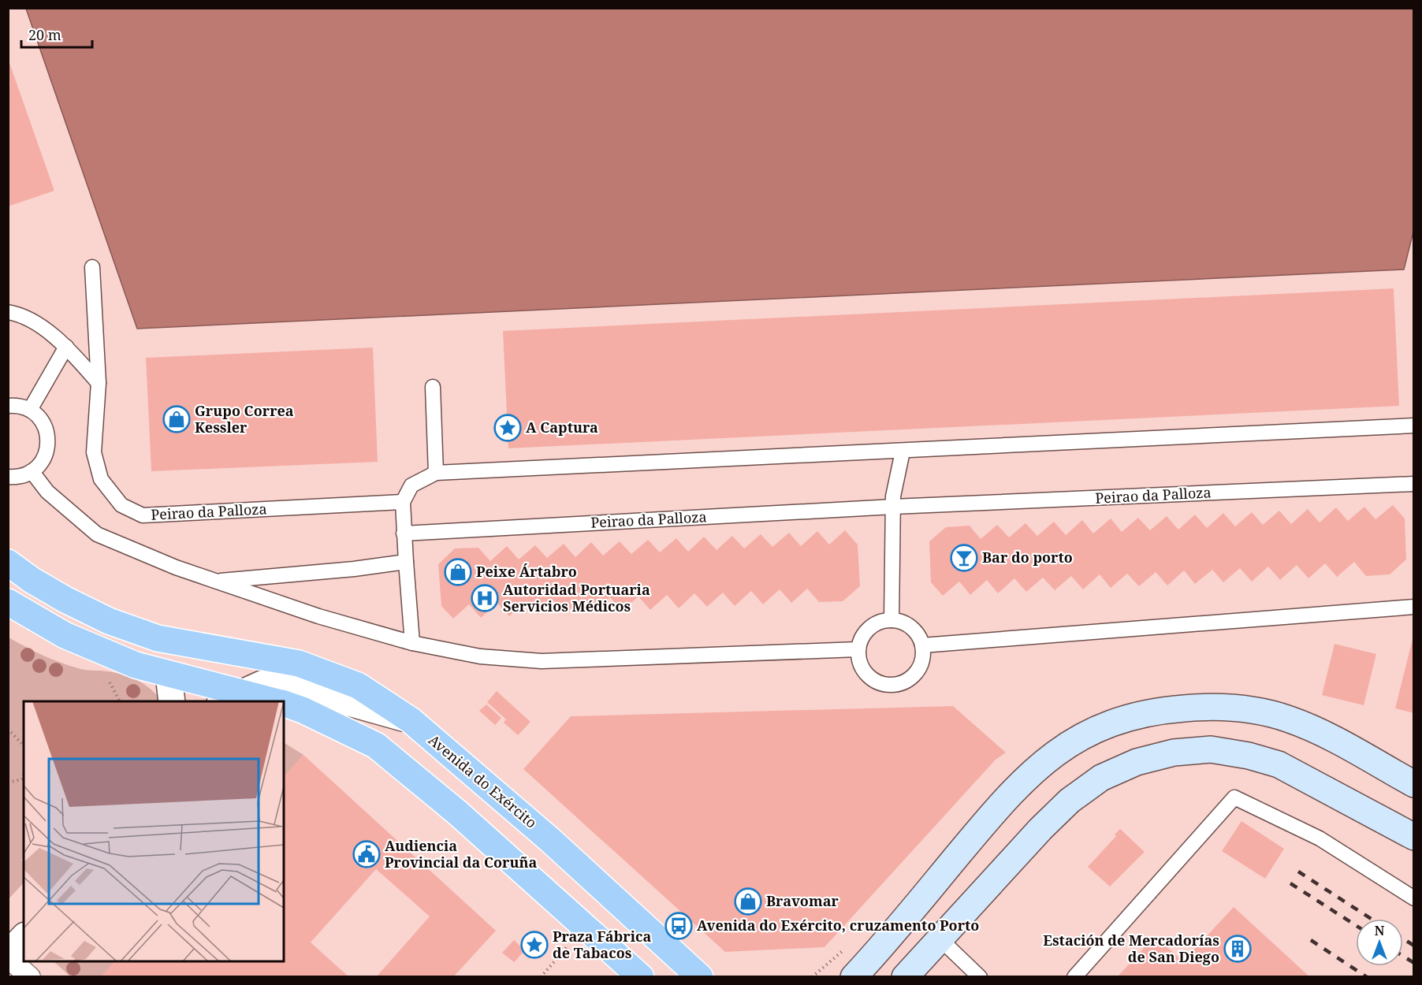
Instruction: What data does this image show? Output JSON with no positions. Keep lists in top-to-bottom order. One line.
{"streets":{"main road":["Avenida do Exército"],"lane":["Peirao da Palloza"]},"places":{"shop":["Grupo Correa Kessler","Peixe Ártabro","Bravomar"],"place":["A Captura","Praza Fábrica de Tabacos"],"bar":["Bar do porto"],"hospital":["Autoridad Portuaria Servicios Médicos"],"public building":["Audiencia Provincial da Coruña"],"bus stop":["Avenida do Exército, cruzamento Porto"],"building":["Estación de Mercadorías de San Diego"]},"scale_bar":"20 m","north":"top"}
